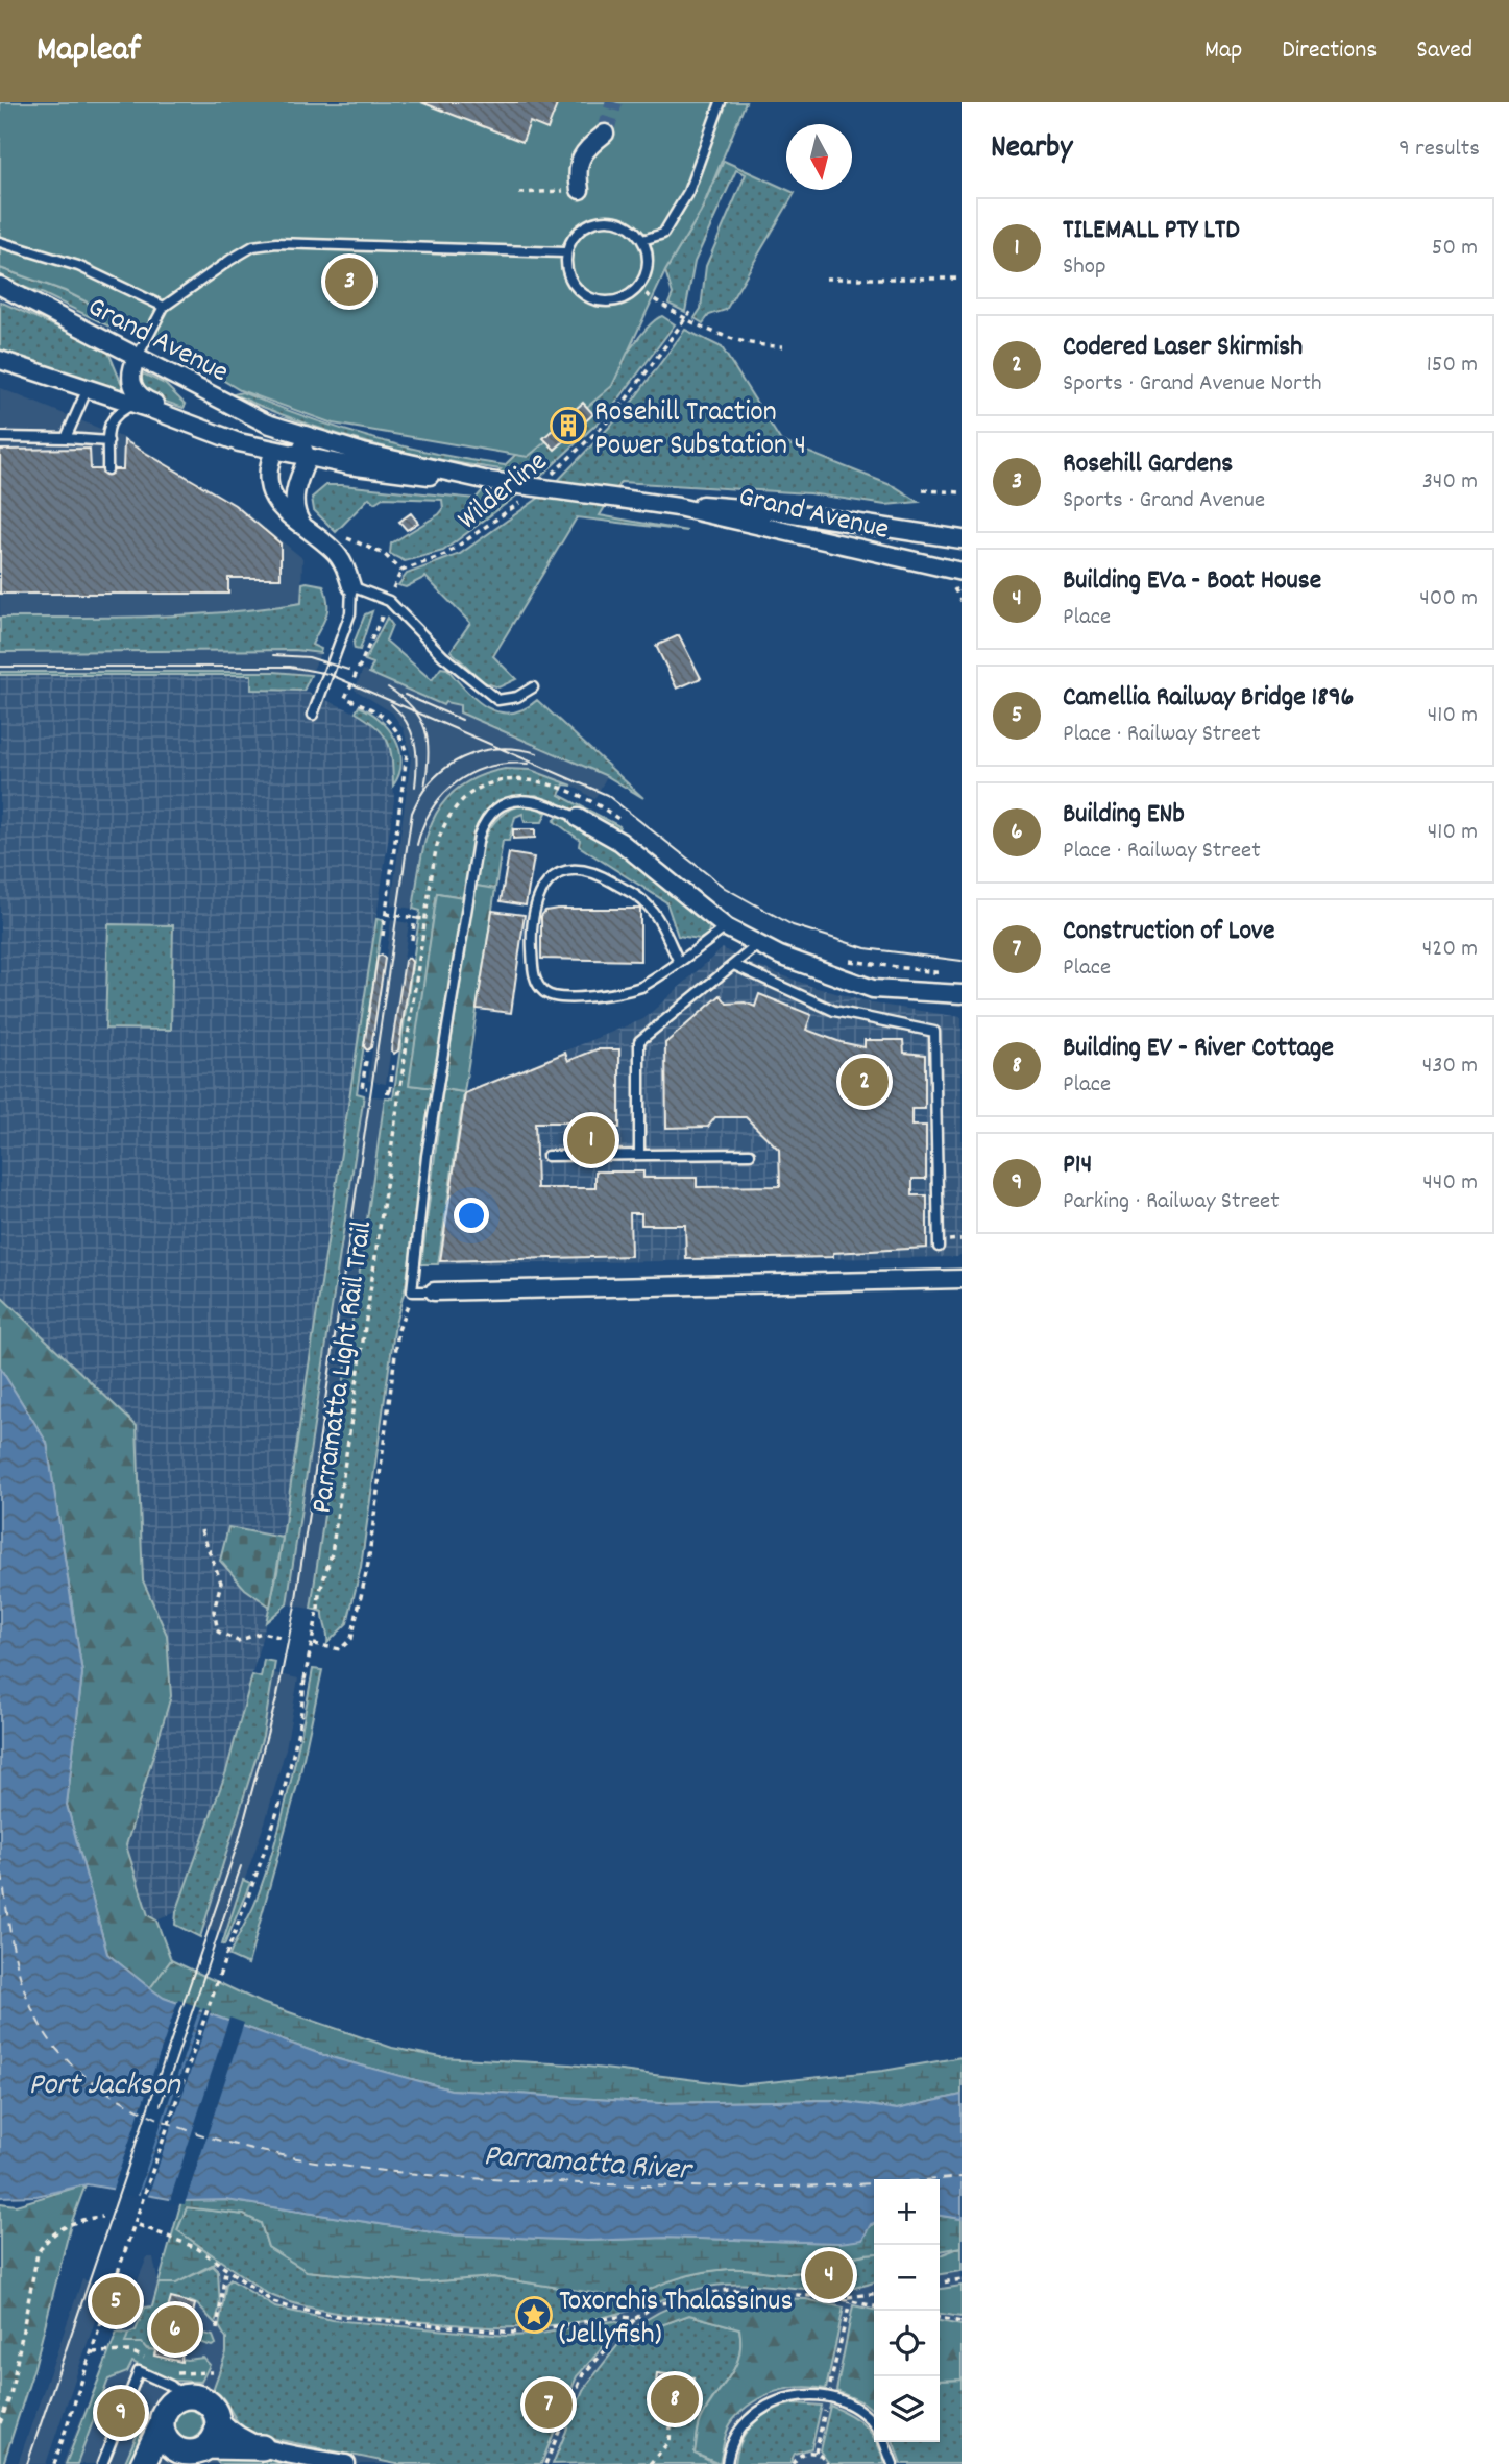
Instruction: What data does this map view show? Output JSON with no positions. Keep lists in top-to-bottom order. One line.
{"streets":{"street":["Grand Avenue"],"path":["Wilderline","Parramatta Light Rail Trail"]},"water":["Port Jackson","Parramatta River"],"places":{"building":["Rosehill Traction Power Substation 4"],"place":["Toxorchis Thalassinus (Jellyfish)"]},"north":"bottom","page":{"header":"Mapleaf","nav":["Map","Directions","Saved"],"heading":["Nearby","9 results"],"list":[{"mark":"1","name":"TILEMALL PTY LTD","note":"Shop","value":"50 m"},{"mark":"2","name":"Codered Laser Skirmish","note":"Sports · Grand Avenue North","value":"150 m"},{"mark":"3","name":"Rosehill Gardens","note":"Sports · Grand Avenue","value":"340 m"},{"mark":"4","name":"Building EVa - Boat House","note":"Place","value":"400 m"},{"mark":"5","name":"Camellia Railway Bridge 1896","note":"Place · Railway Street","value":"410 m"},{"mark":"6","name":"Building ENb","note":"Place · Railway Street","value":"410 m"},{"mark":"7","name":"Construction of Love","note":"Place","value":"420 m"},{"mark":"8","name":"Building EV - River Cottage","note":"Place","value":"430 m"},{"mark":"9","name":"P14","note":"Parking · Railway Street","value":"440 m"}],"pins":["3","2","1","4","5","6","8","7","9"],"map_buttons":["+","−"]}}
